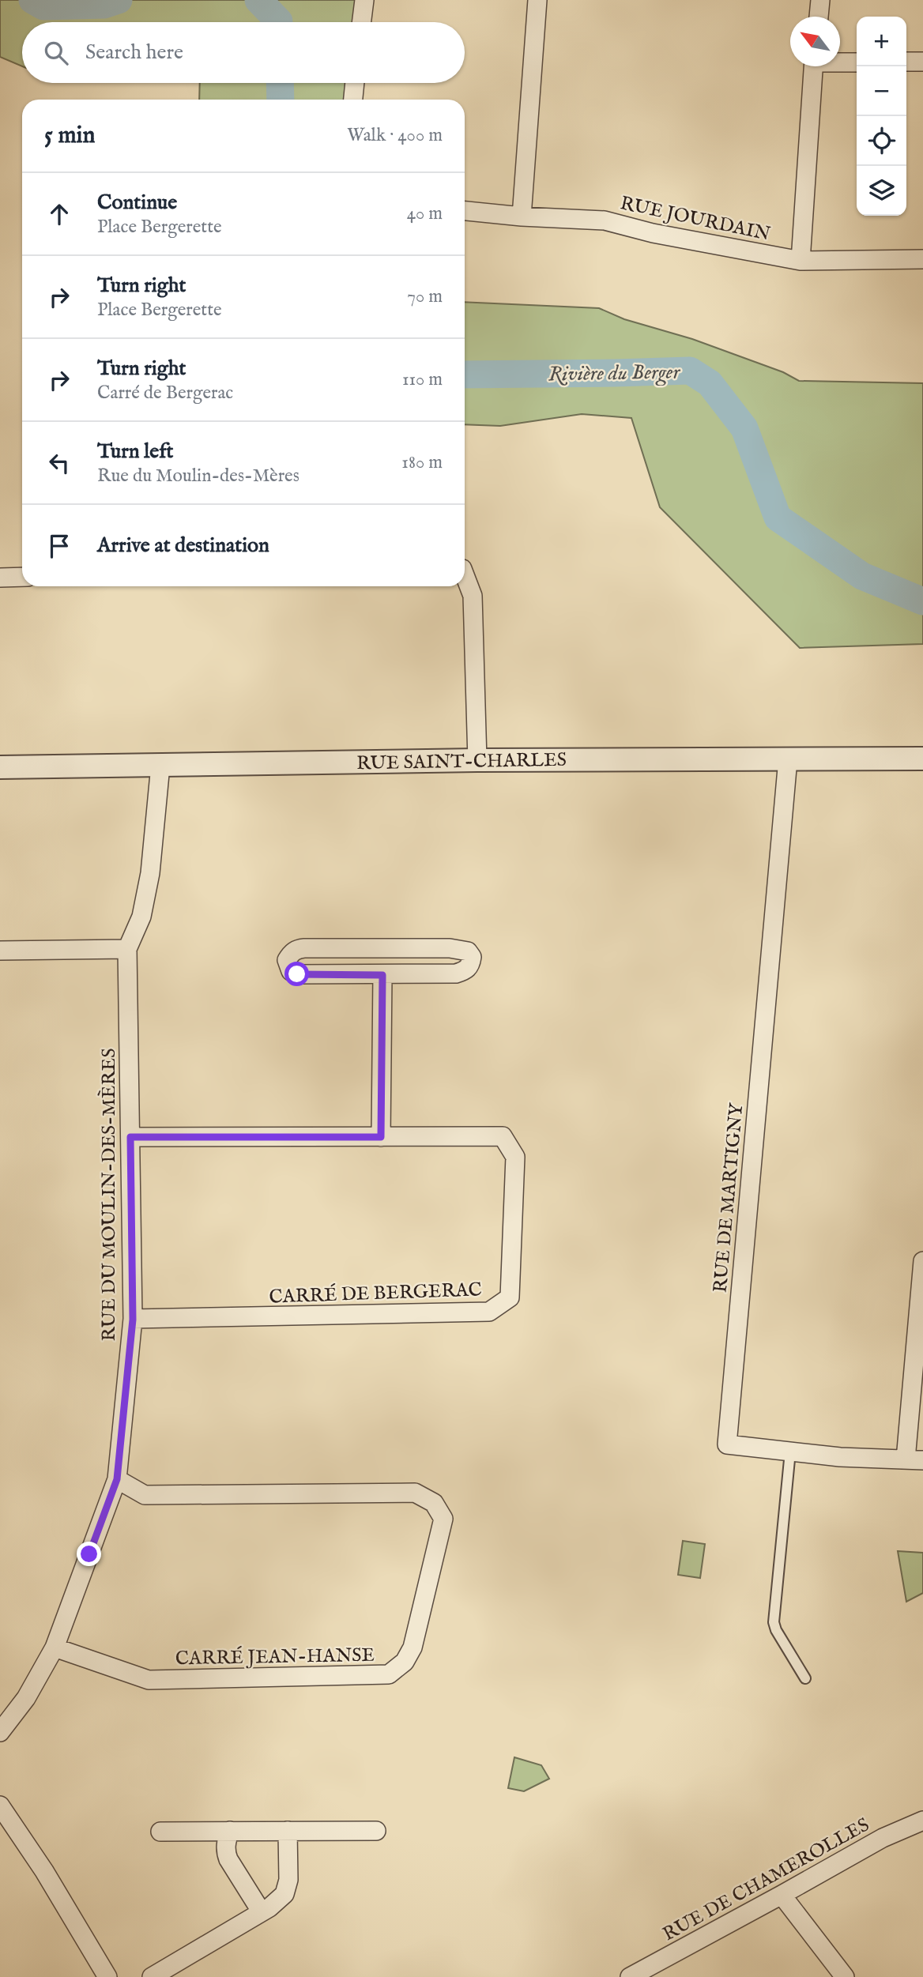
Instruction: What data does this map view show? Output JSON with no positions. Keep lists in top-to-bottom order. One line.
{"streets":{"street":["RUE JOURDAIN","RUE SAINT-CHARLES","RUE DU MOULIN-DES-MÈRES","RUE DE MARTIGNY","CARRÉ DE BERGERAC","CARRÉ JEAN-HANSE","RUE DE CHAMEROLLES"]},"crossings":[["RUE SAINT-CHARLES","RUE DU MOULIN-DES-MÈRES"],["RUE SAINT-CHARLES","RUE DE MARTIGNY"],["RUE DU MOULIN-DES-MÈRES","CARRÉ DE BERGERAC"],["RUE DU MOULIN-DES-MÈRES","CARRÉ JEAN-HANSE"]],"water":["Rivière du Berger"],"north":"top left","page":{"map_buttons":["+","−"],"search":"Search here","heading":["5 min","Walk · 400 m"],"list":[["Continue","Place Bergerette","40 m"],["Turn right","Place Bergerette","70 m"],["Turn right","Carré de Bergerac","110 m"],["Turn left","Rue du Moulin-des-Mères","180 m"],"Arrive at destination"]}}
